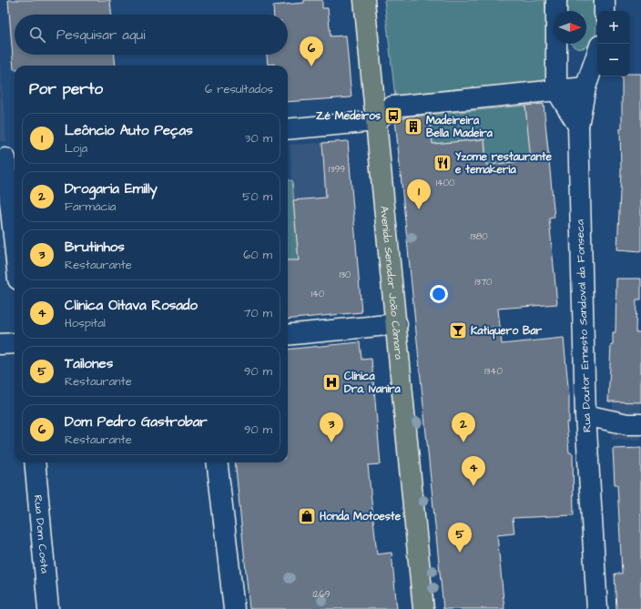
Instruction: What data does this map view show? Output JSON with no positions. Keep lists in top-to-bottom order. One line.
{"streets":{"main road":["Avenida Senador João Câmara"],"street":["Rua Doutor Ernesto Sandoval da Fonseca","Rua Dom Costa"]},"places":{"bus stop":["Zé Medeiros"],"building":["Madeireira Bella Madeira"],"restaurant":["Yzome restaurante e temakeria"],"bar":["Katiquero Bar"],"hospital":["Clínica Dra. Ivanira"],"shop":["Honda Motoeste"]},"house_numbers":["1399","1400","1380","130","1370","140","1340","1269"],"north":"right","page":{"map_buttons":["+","−"],"search":"Pesquisar aqui","pins":["6","1","2","3","4","5"],"heading":["Por perto","6 resultados"],"list":[{"mark":"1","name":"Leôncio Auto Peças","note":"Loja","value":"30 m"},{"mark":"2","name":"Drogaria Emilly","note":"Farmácia","value":"50 m"},{"mark":"3","name":"Brutinhos","note":"Restaurante","value":"60 m"},{"mark":"4","name":"Clinica Oitava Rosado","note":"Hospital","value":"70 m"},{"mark":"5","name":"Tailones","note":"Restaurante","value":"90 m"},{"mark":"6","name":"Dom Pedro Gastrobar","note":"Restaurante","value":"90 m"}]}}
